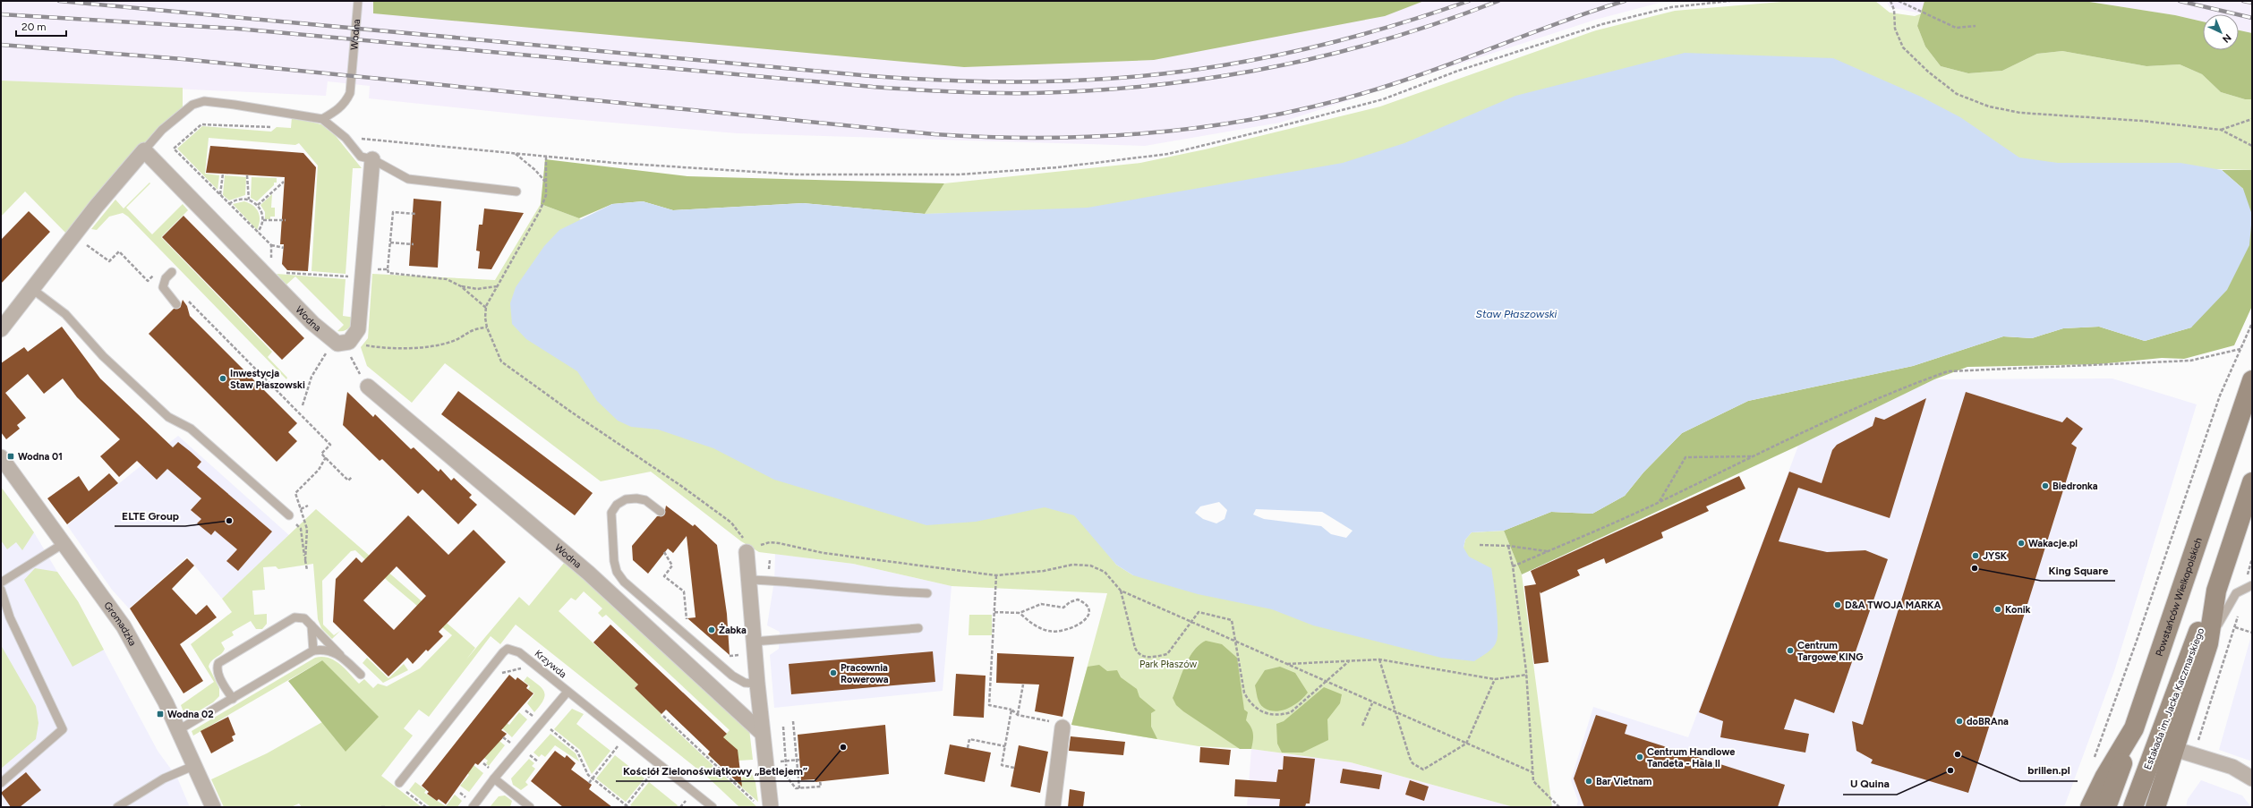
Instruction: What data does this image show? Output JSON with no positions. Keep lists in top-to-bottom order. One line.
{"streets":{"main road":["Powstańców Wielkopolskich","Estakada im. Jacka Kaczmarskiego"],"street":["Wodna","Gromadzka"],"lane":["Krzywda"]},"water":["Staw Płaszowski"],"parks":["Park Płaszów"],"places":{"other":["Inwestycja Staw Płaszowski","Biedronka","ELTE Group","Wakacje.pl","JYSK","King Square","D&A TWOJA MARKA","Konik","Żabka","Centrum Targowe KING","Pracownia Rowerowa","doBRAna","Kościół Zielonoświątkowy „Betlejem”","brillen.pl","Centrum Handlowe Tandeta - Hala II","U Quina","Bar Vietnam"],"transit":["Wodna 01","Wodna 02"]},"scale_bar":"20 m","north":"bottom right"}
